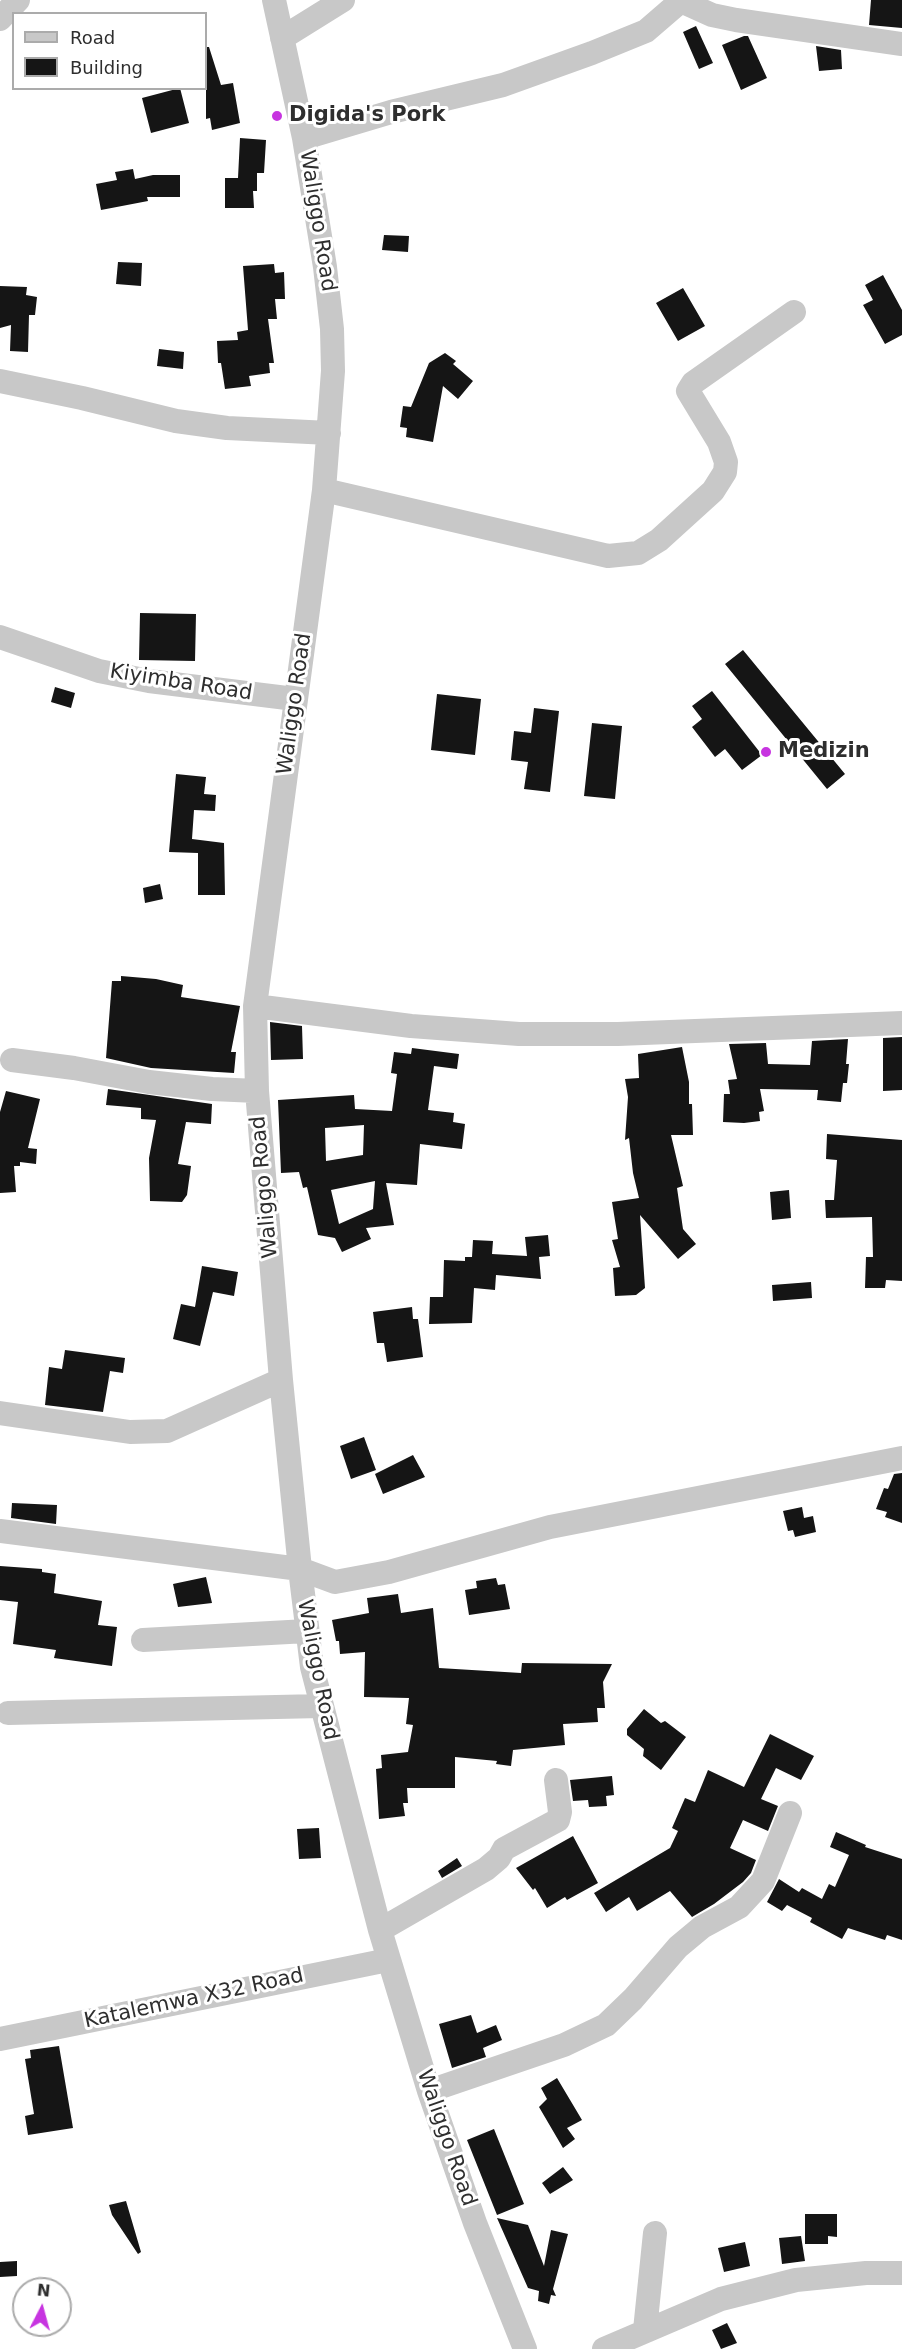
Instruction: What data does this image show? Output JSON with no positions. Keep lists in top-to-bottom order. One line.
{"streets":{"street":["Waliggo Road","Kiyimba Road","Katalemwa X32 Road"]},"crossings":[["Waliggo Road","Kiyimba Road"],["Waliggo Road","Katalemwa X32 Road"]],"places":["Digida's Pork","Medizin"],"legend":["Road","Building"],"north":"top"}
